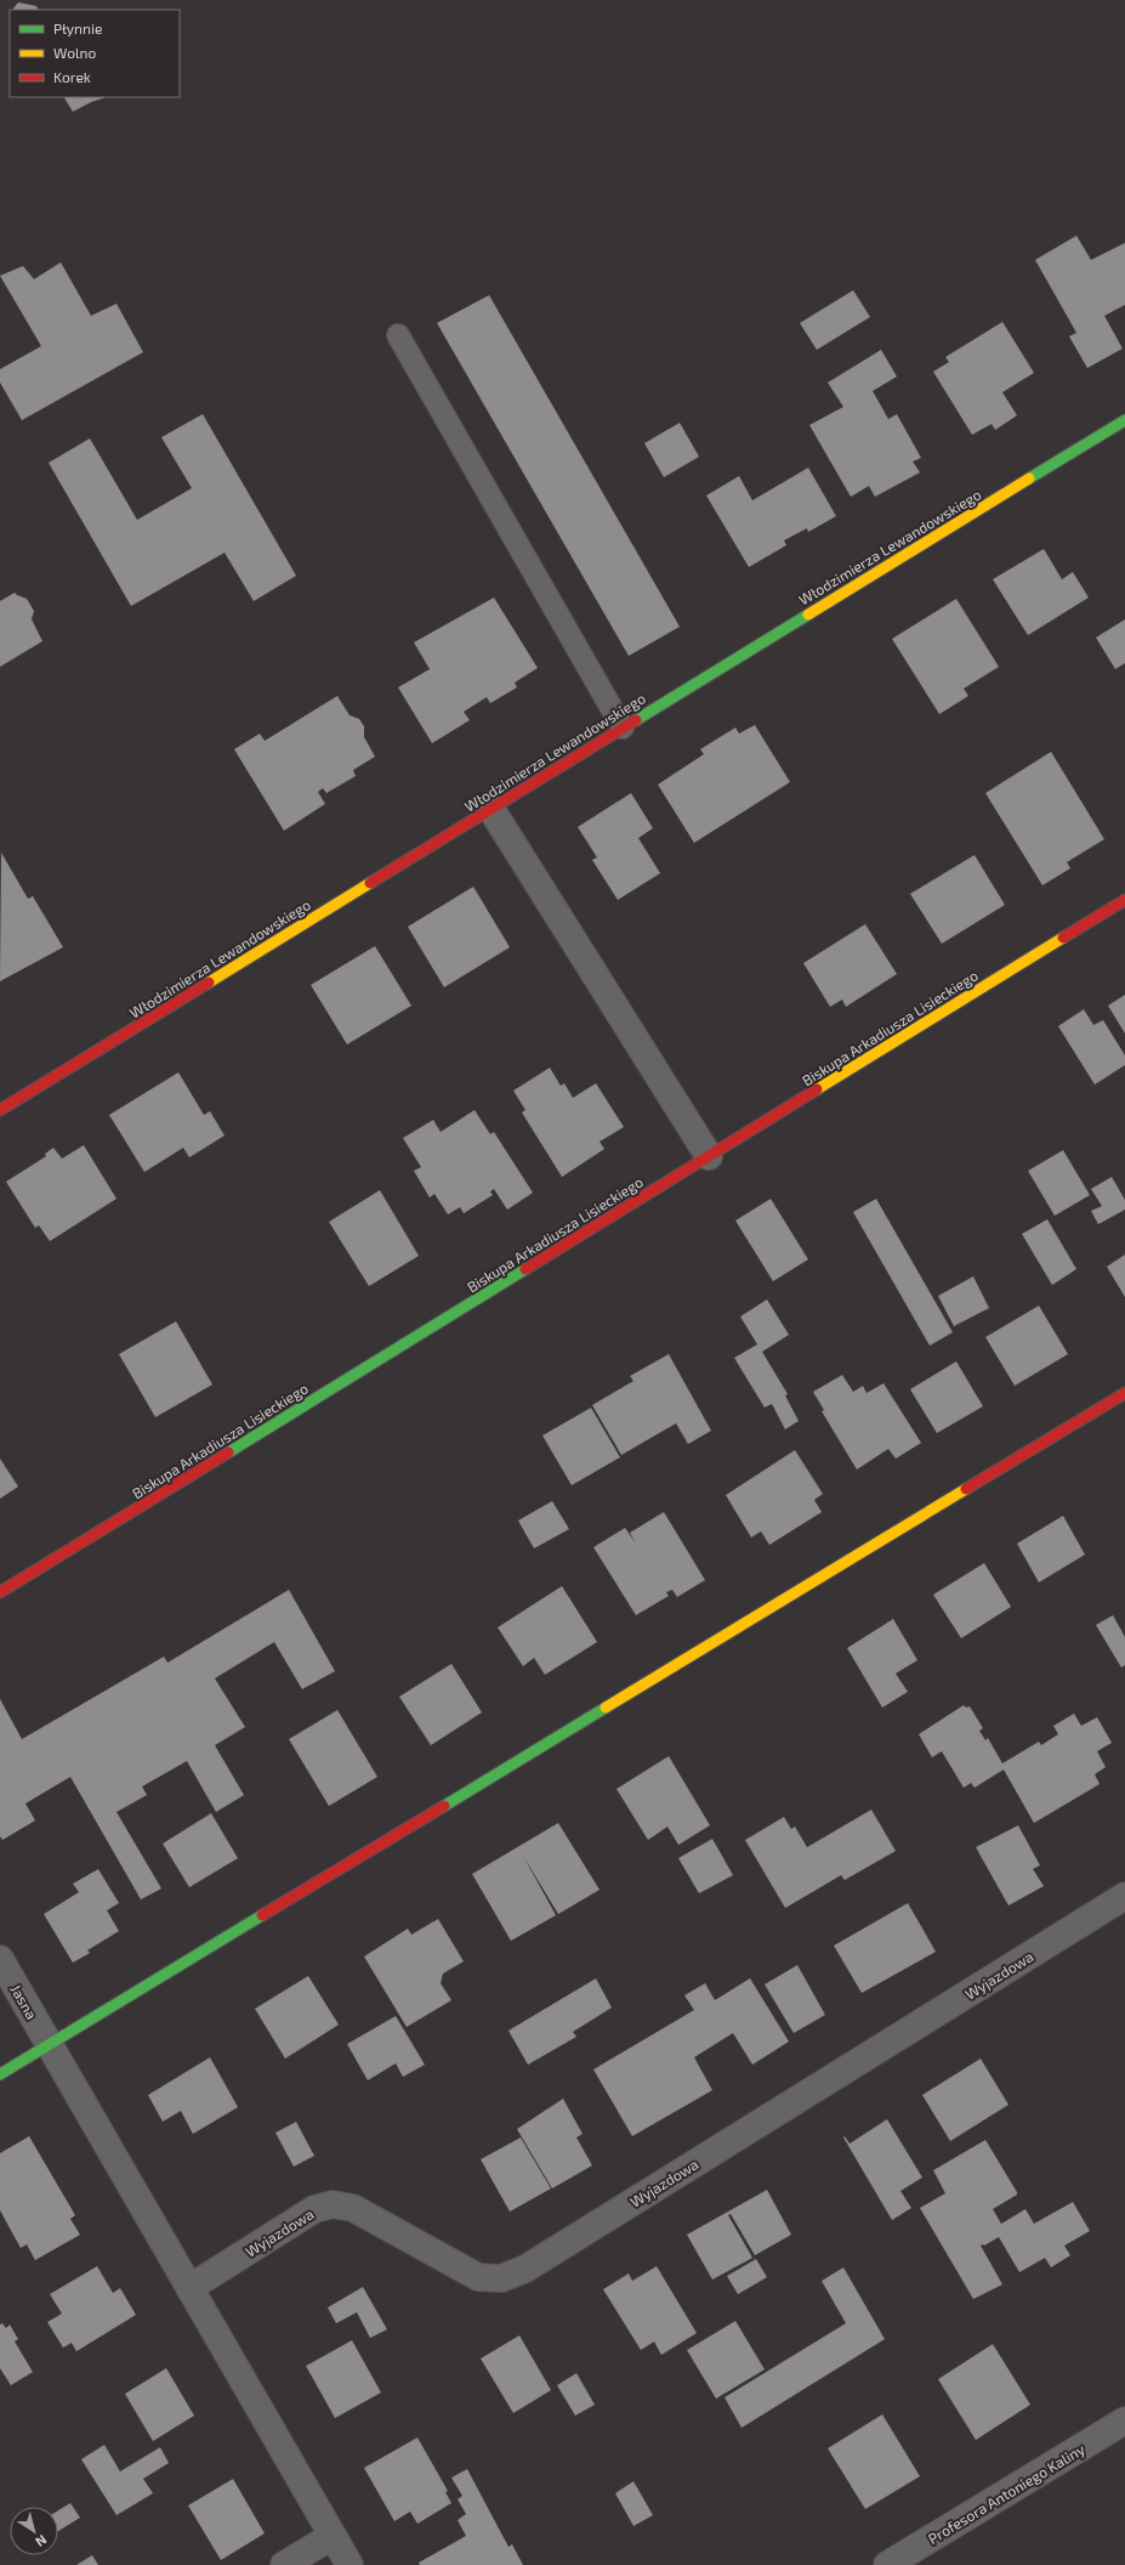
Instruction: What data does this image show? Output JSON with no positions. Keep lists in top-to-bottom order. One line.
{"streets":{"street":["Włodzimierza Lewandowskiego","Biskupa Arkadiusza Lisieckiego","Wyjazdowa","Jasna","Profesora Antoniego Kaliny"]},"crossings":[["Wyjazdowa","Jasna"]],"legend":["Płynnie","Wolno","Korek"],"north":"bottom right"}
